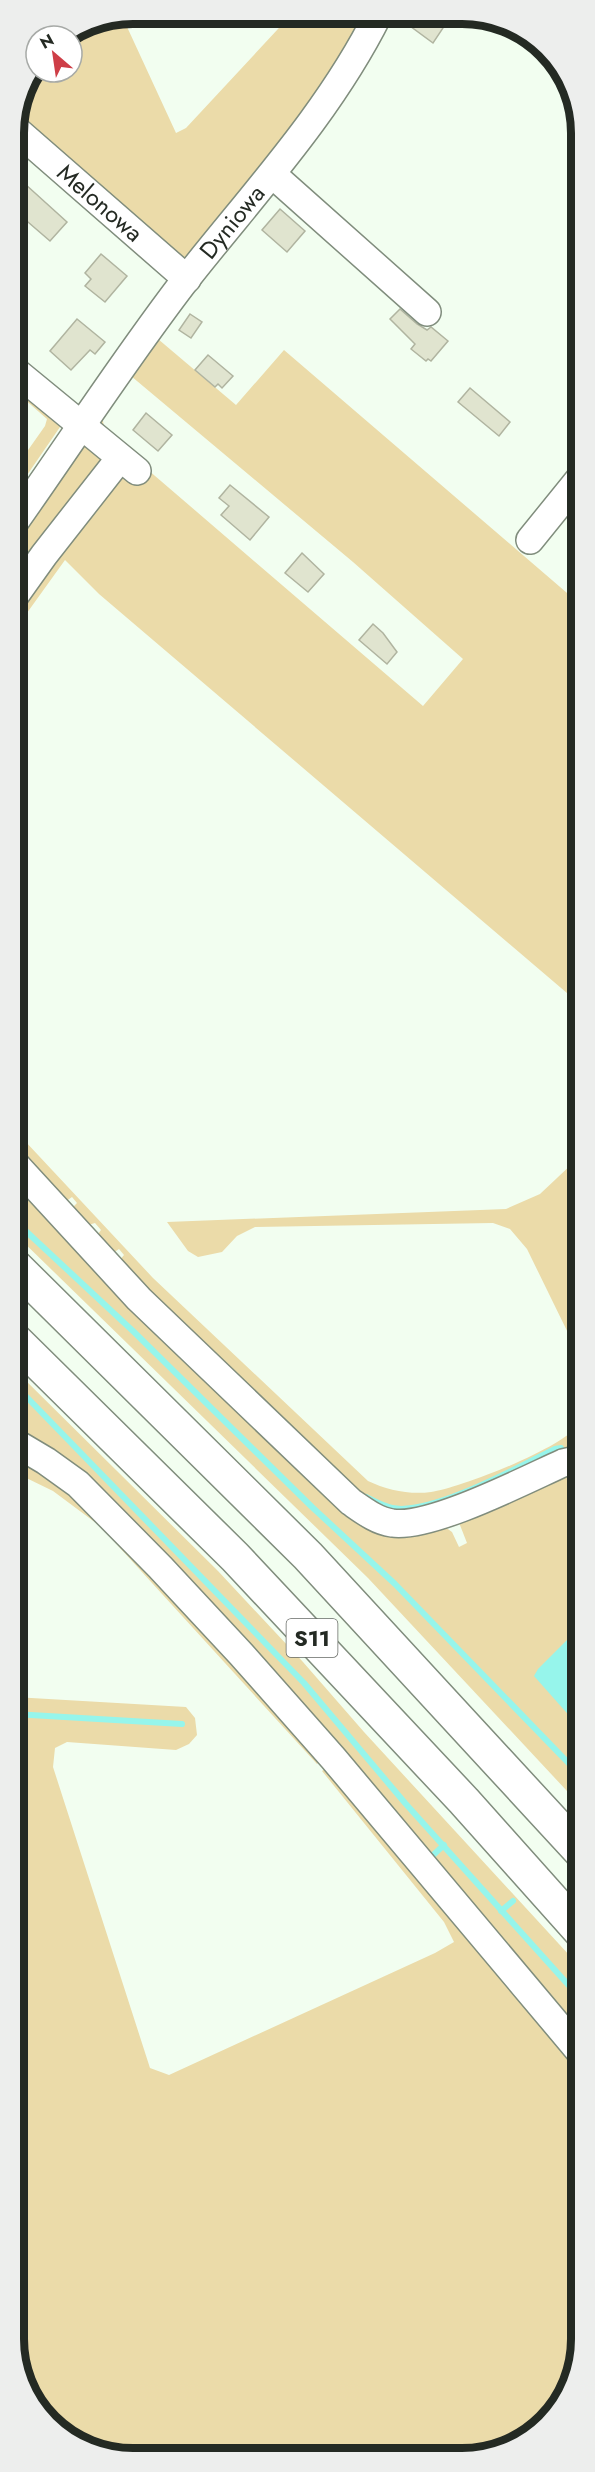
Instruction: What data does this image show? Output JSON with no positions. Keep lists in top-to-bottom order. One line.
{"streets":{"highway":["S11"],"street":["Melonowa","Dyniowa"]},"crossings":[["Melonowa","Dyniowa"]],"north":"top left"}
